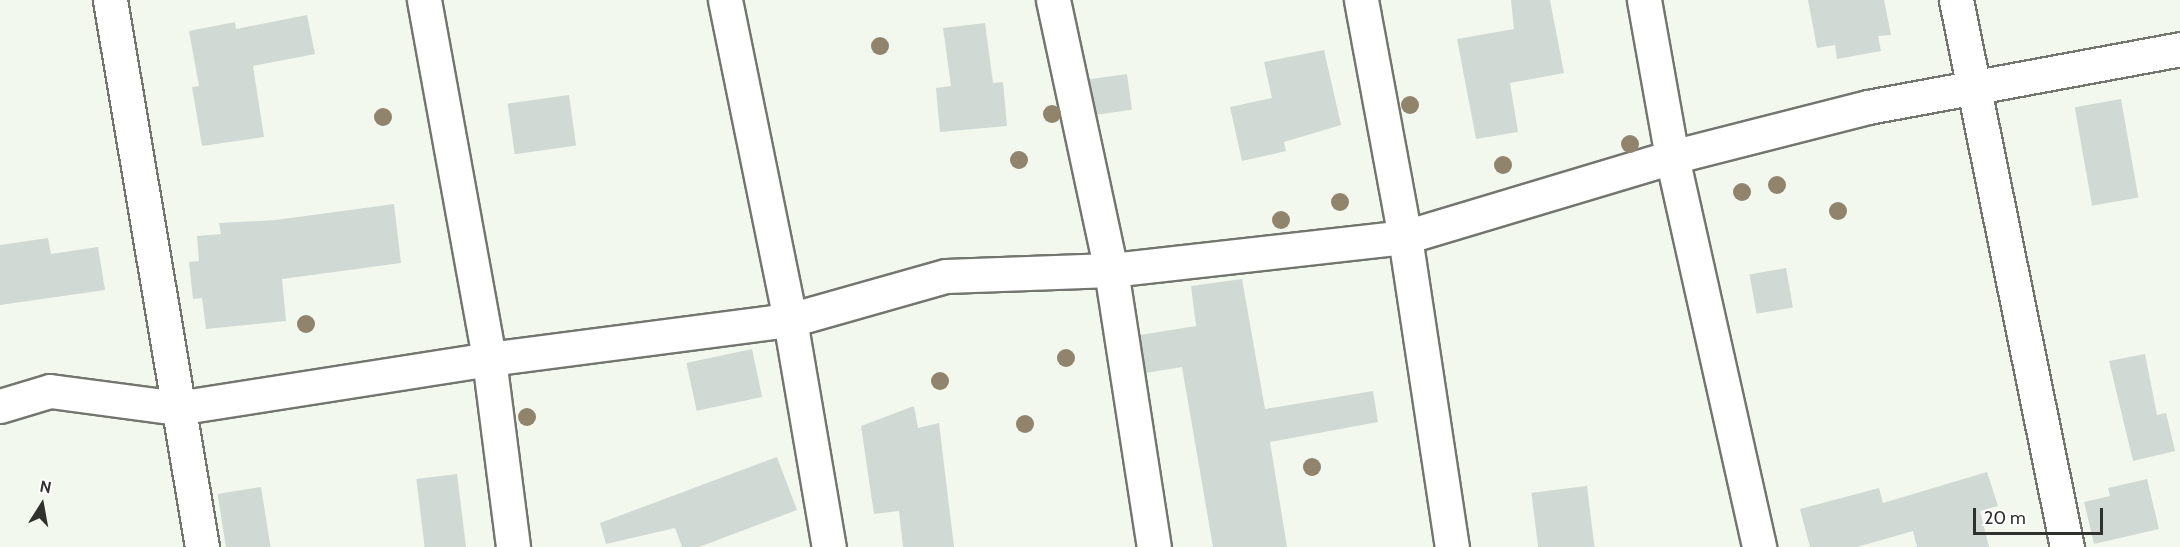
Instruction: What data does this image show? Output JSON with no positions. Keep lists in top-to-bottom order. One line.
{"scale_bar":"20 m","north":"top"}
